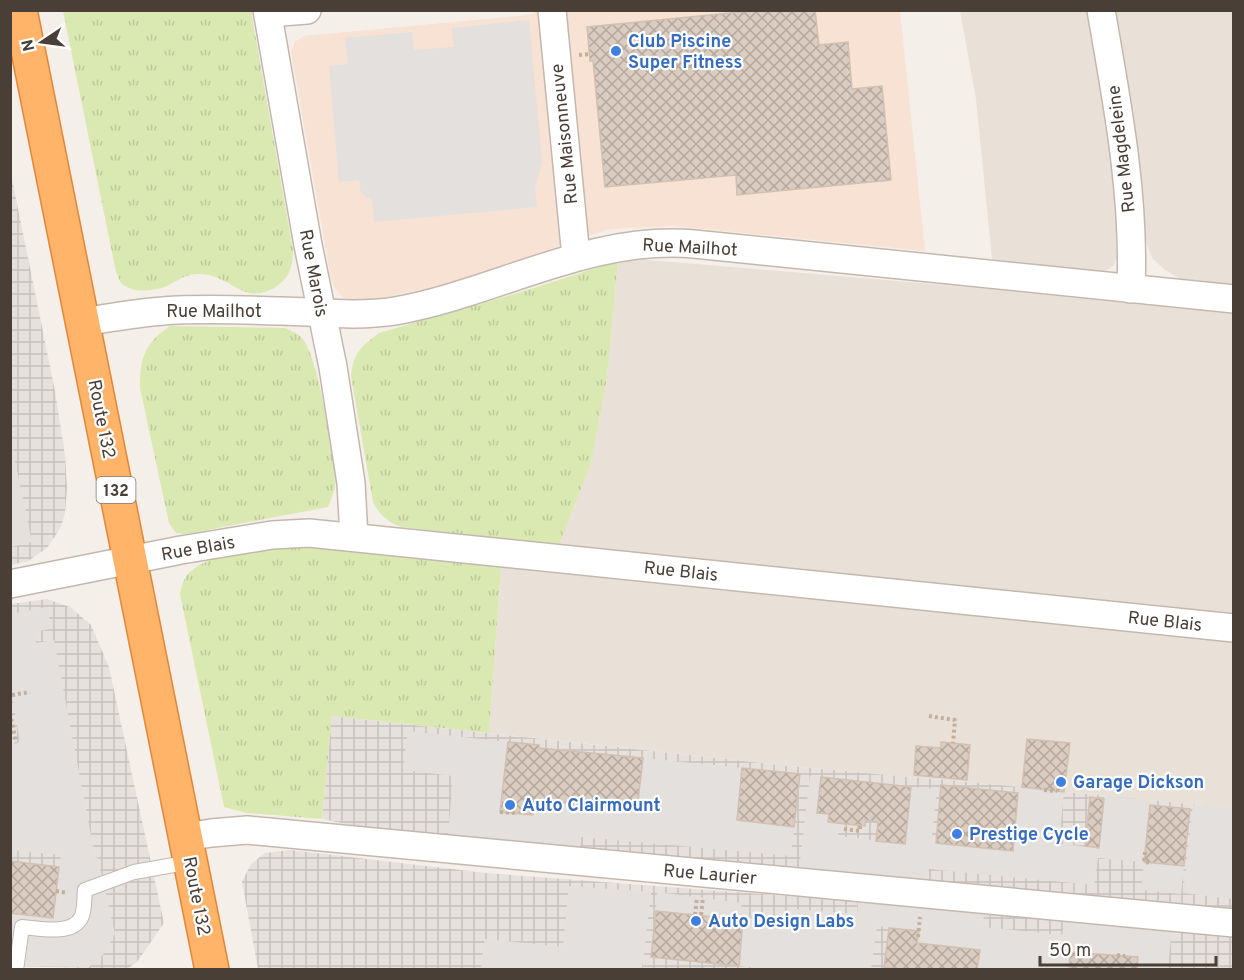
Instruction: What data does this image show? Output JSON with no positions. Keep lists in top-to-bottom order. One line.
{"streets":{"highway":["Route 132","132"],"street":["Rue Maisonneuve","Rue Magdeleine","Rue Mailhot","Rue Marois","Rue Blais","Rue Laurier"]},"crossings":[["Rue Maisonneuve","Rue Mailhot"],["Rue Magdeleine","Rue Mailhot"],["Rue Mailhot","Rue Marois"],["Rue Mailhot","Route 132"],["Rue Marois","Rue Blais"],["Route 132","Rue Blais"],["Route 132","Rue Laurier"]],"places":["Club Piscine Super Fitness","Garage Dickson","Auto Clairmount","Prestige Cycle","Auto Design Labs"],"scale_bar":"50 m","north":"left"}
